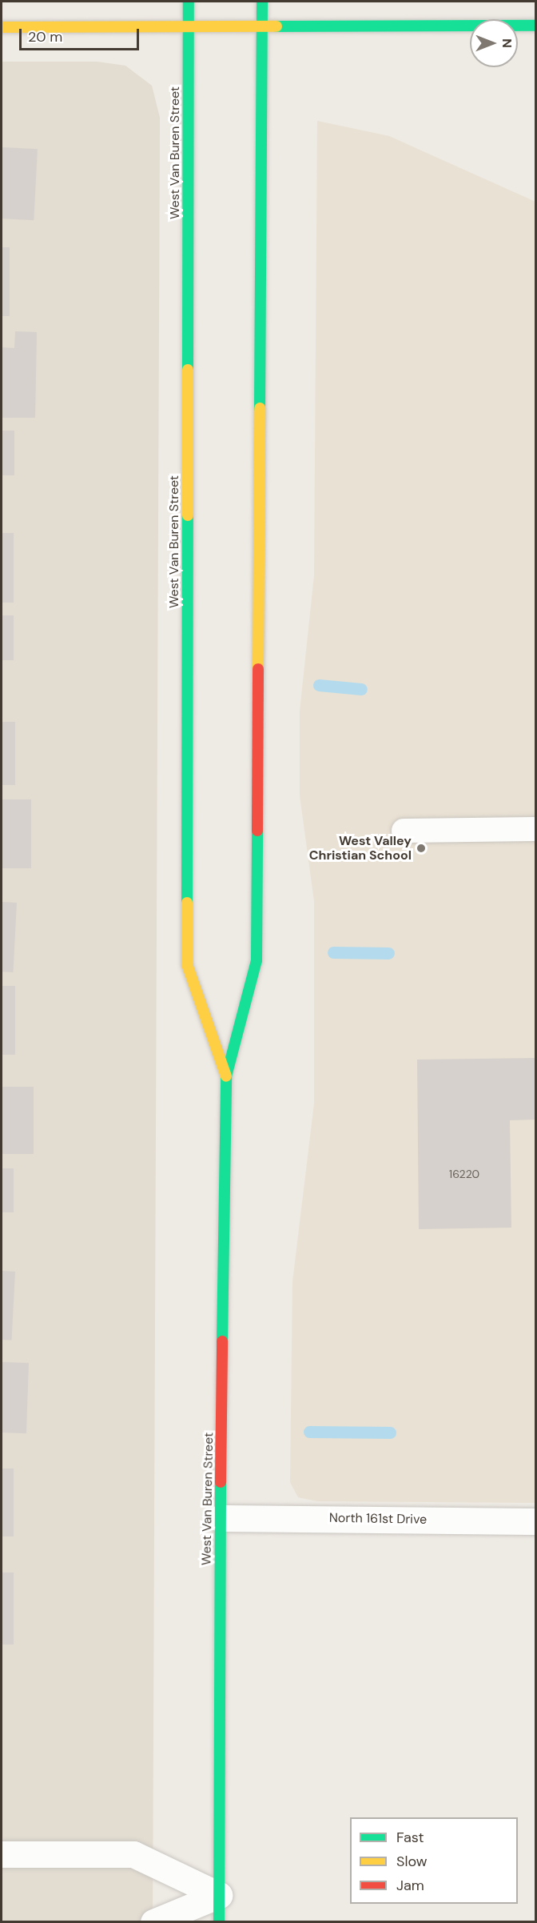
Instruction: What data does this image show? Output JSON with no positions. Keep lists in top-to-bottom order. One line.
{"streets":{"main road":["West Van Buren Street"],"street":["North 161st Drive"]},"crossings":[["West Van Buren Street","North 161st Drive"]],"places":["West Valley Christian School"],"house_numbers":["16220"],"legend":["Fast","Slow","Jam"],"scale_bar":"20 m","north":"right"}
